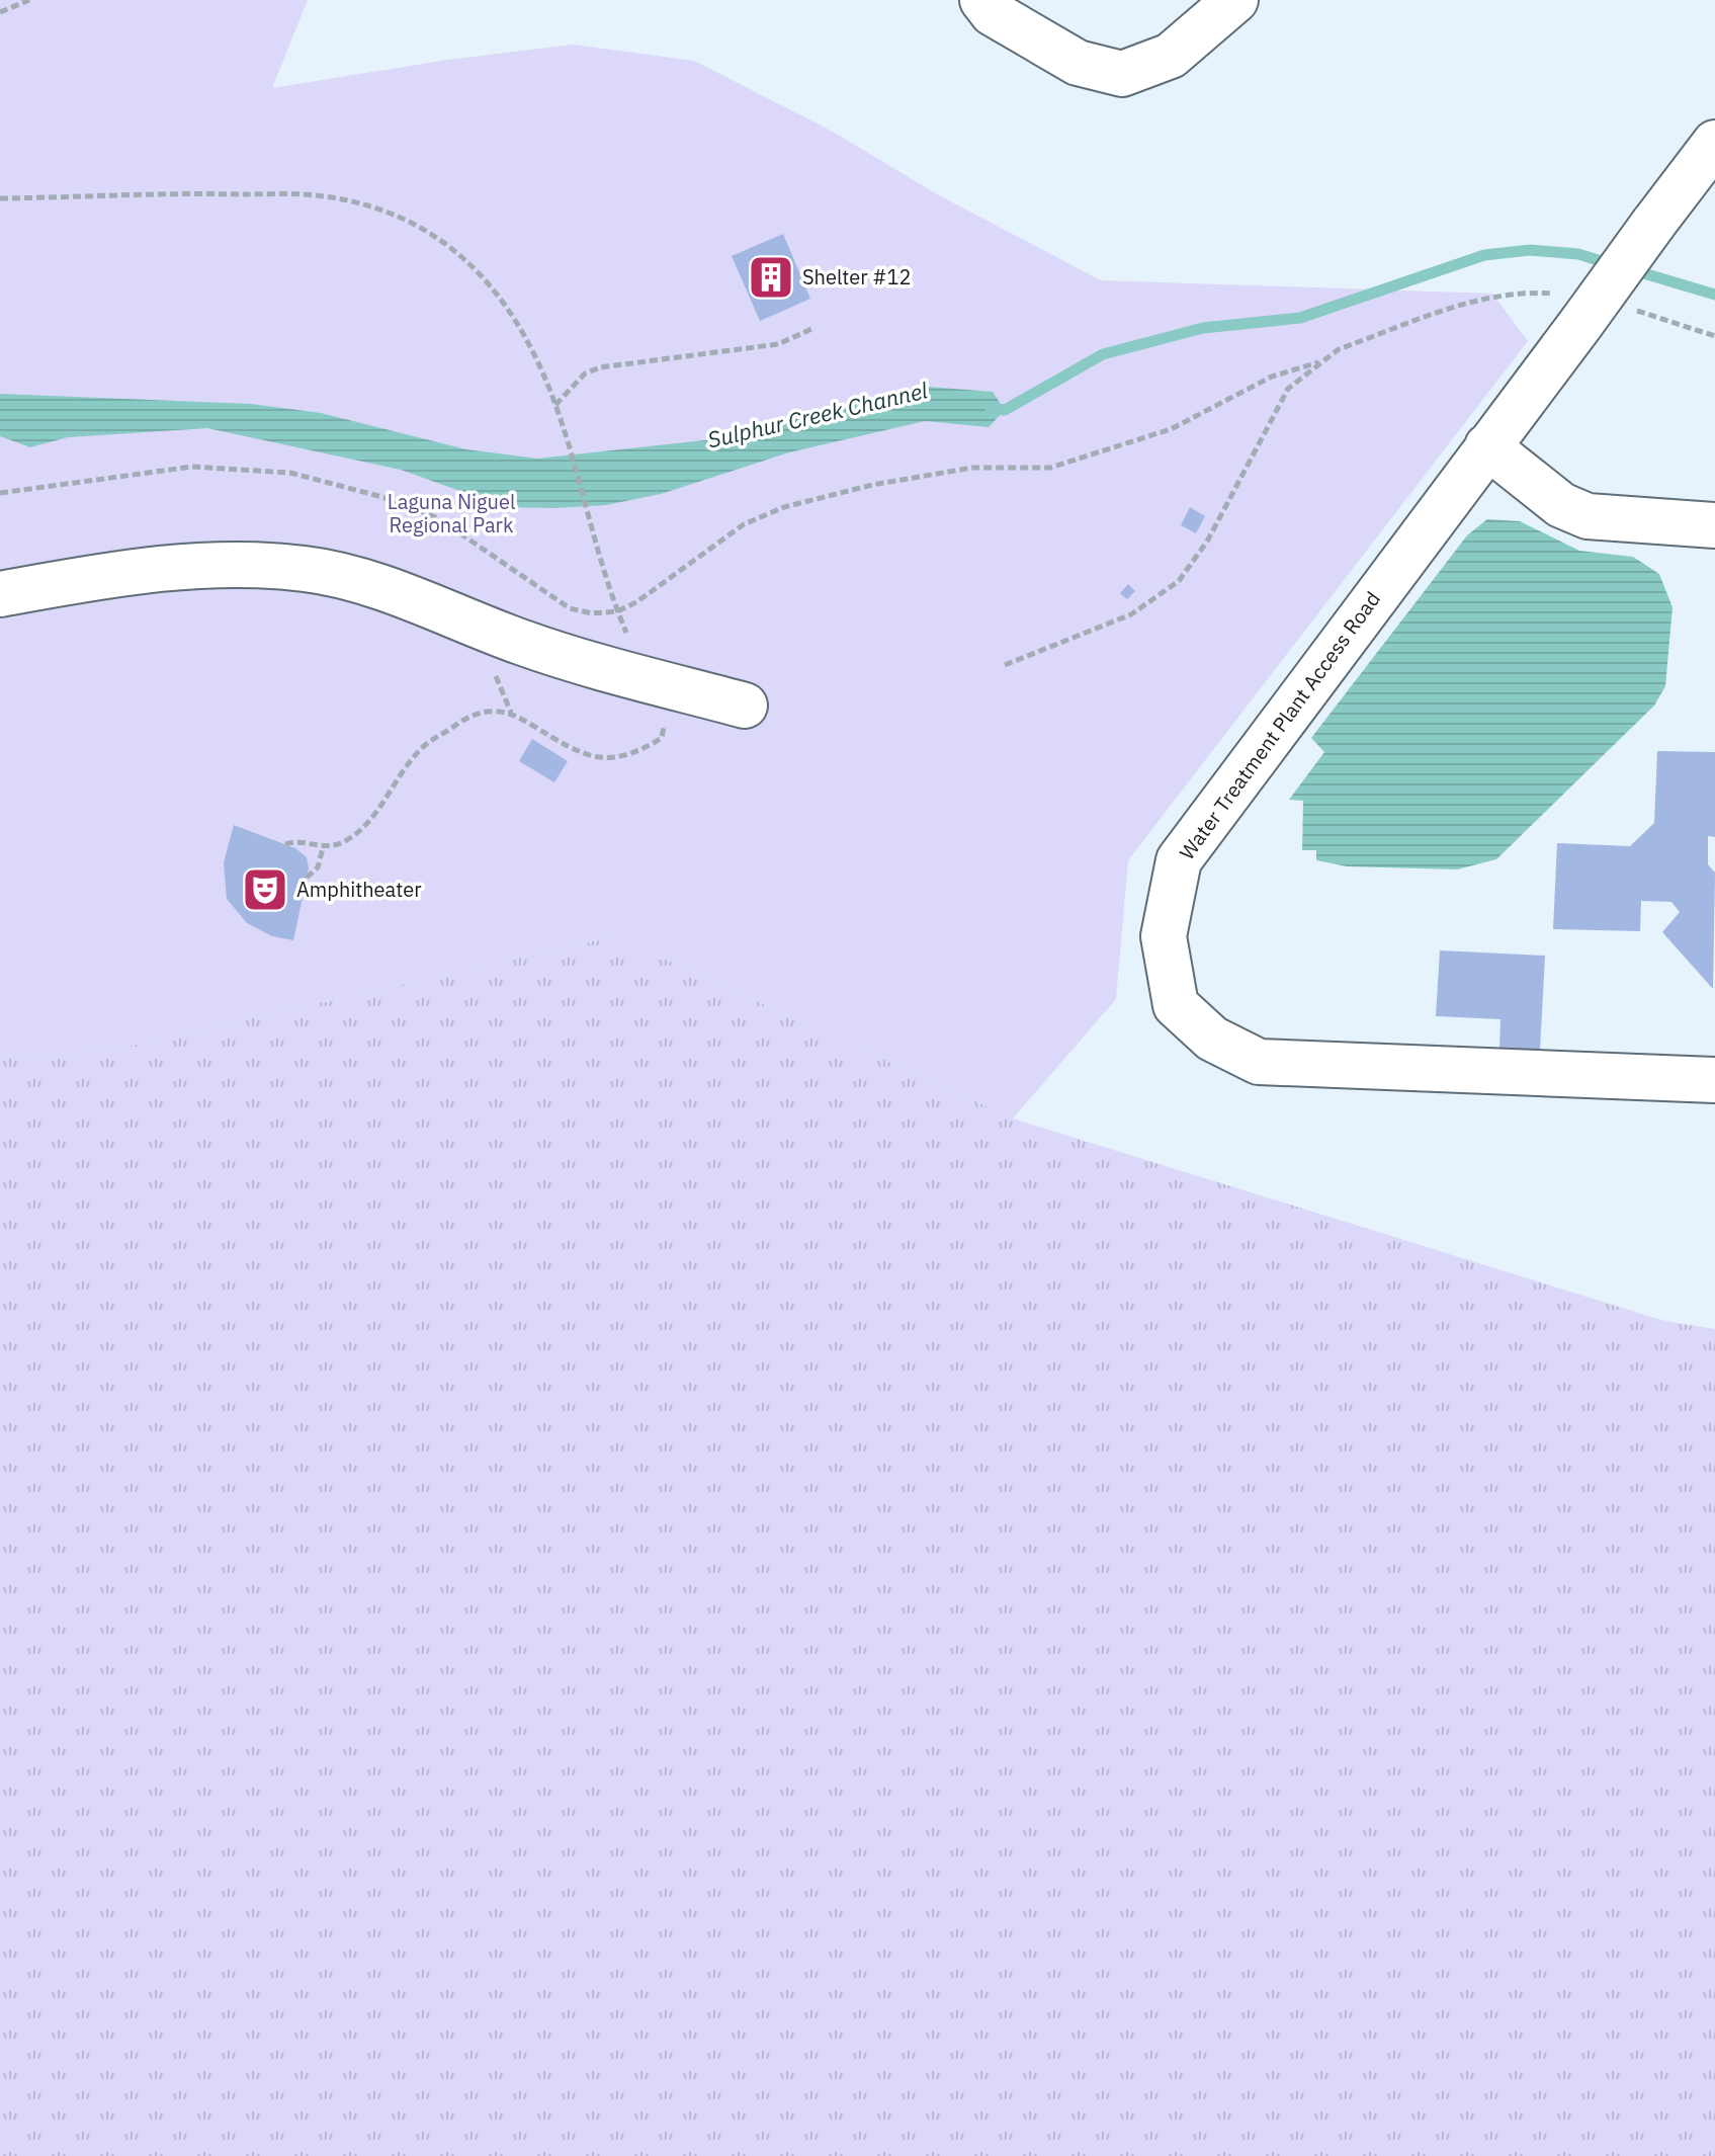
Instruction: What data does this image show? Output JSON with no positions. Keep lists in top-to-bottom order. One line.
{"streets":{"lane":["Water Treatment Plant Access Road"]},"water":["Sulphur Creek Channel"],"parks":["Laguna Niguel Regional Park"],"places":{"building":["Shelter #12"],"theatre":["Amphitheater"]}}
